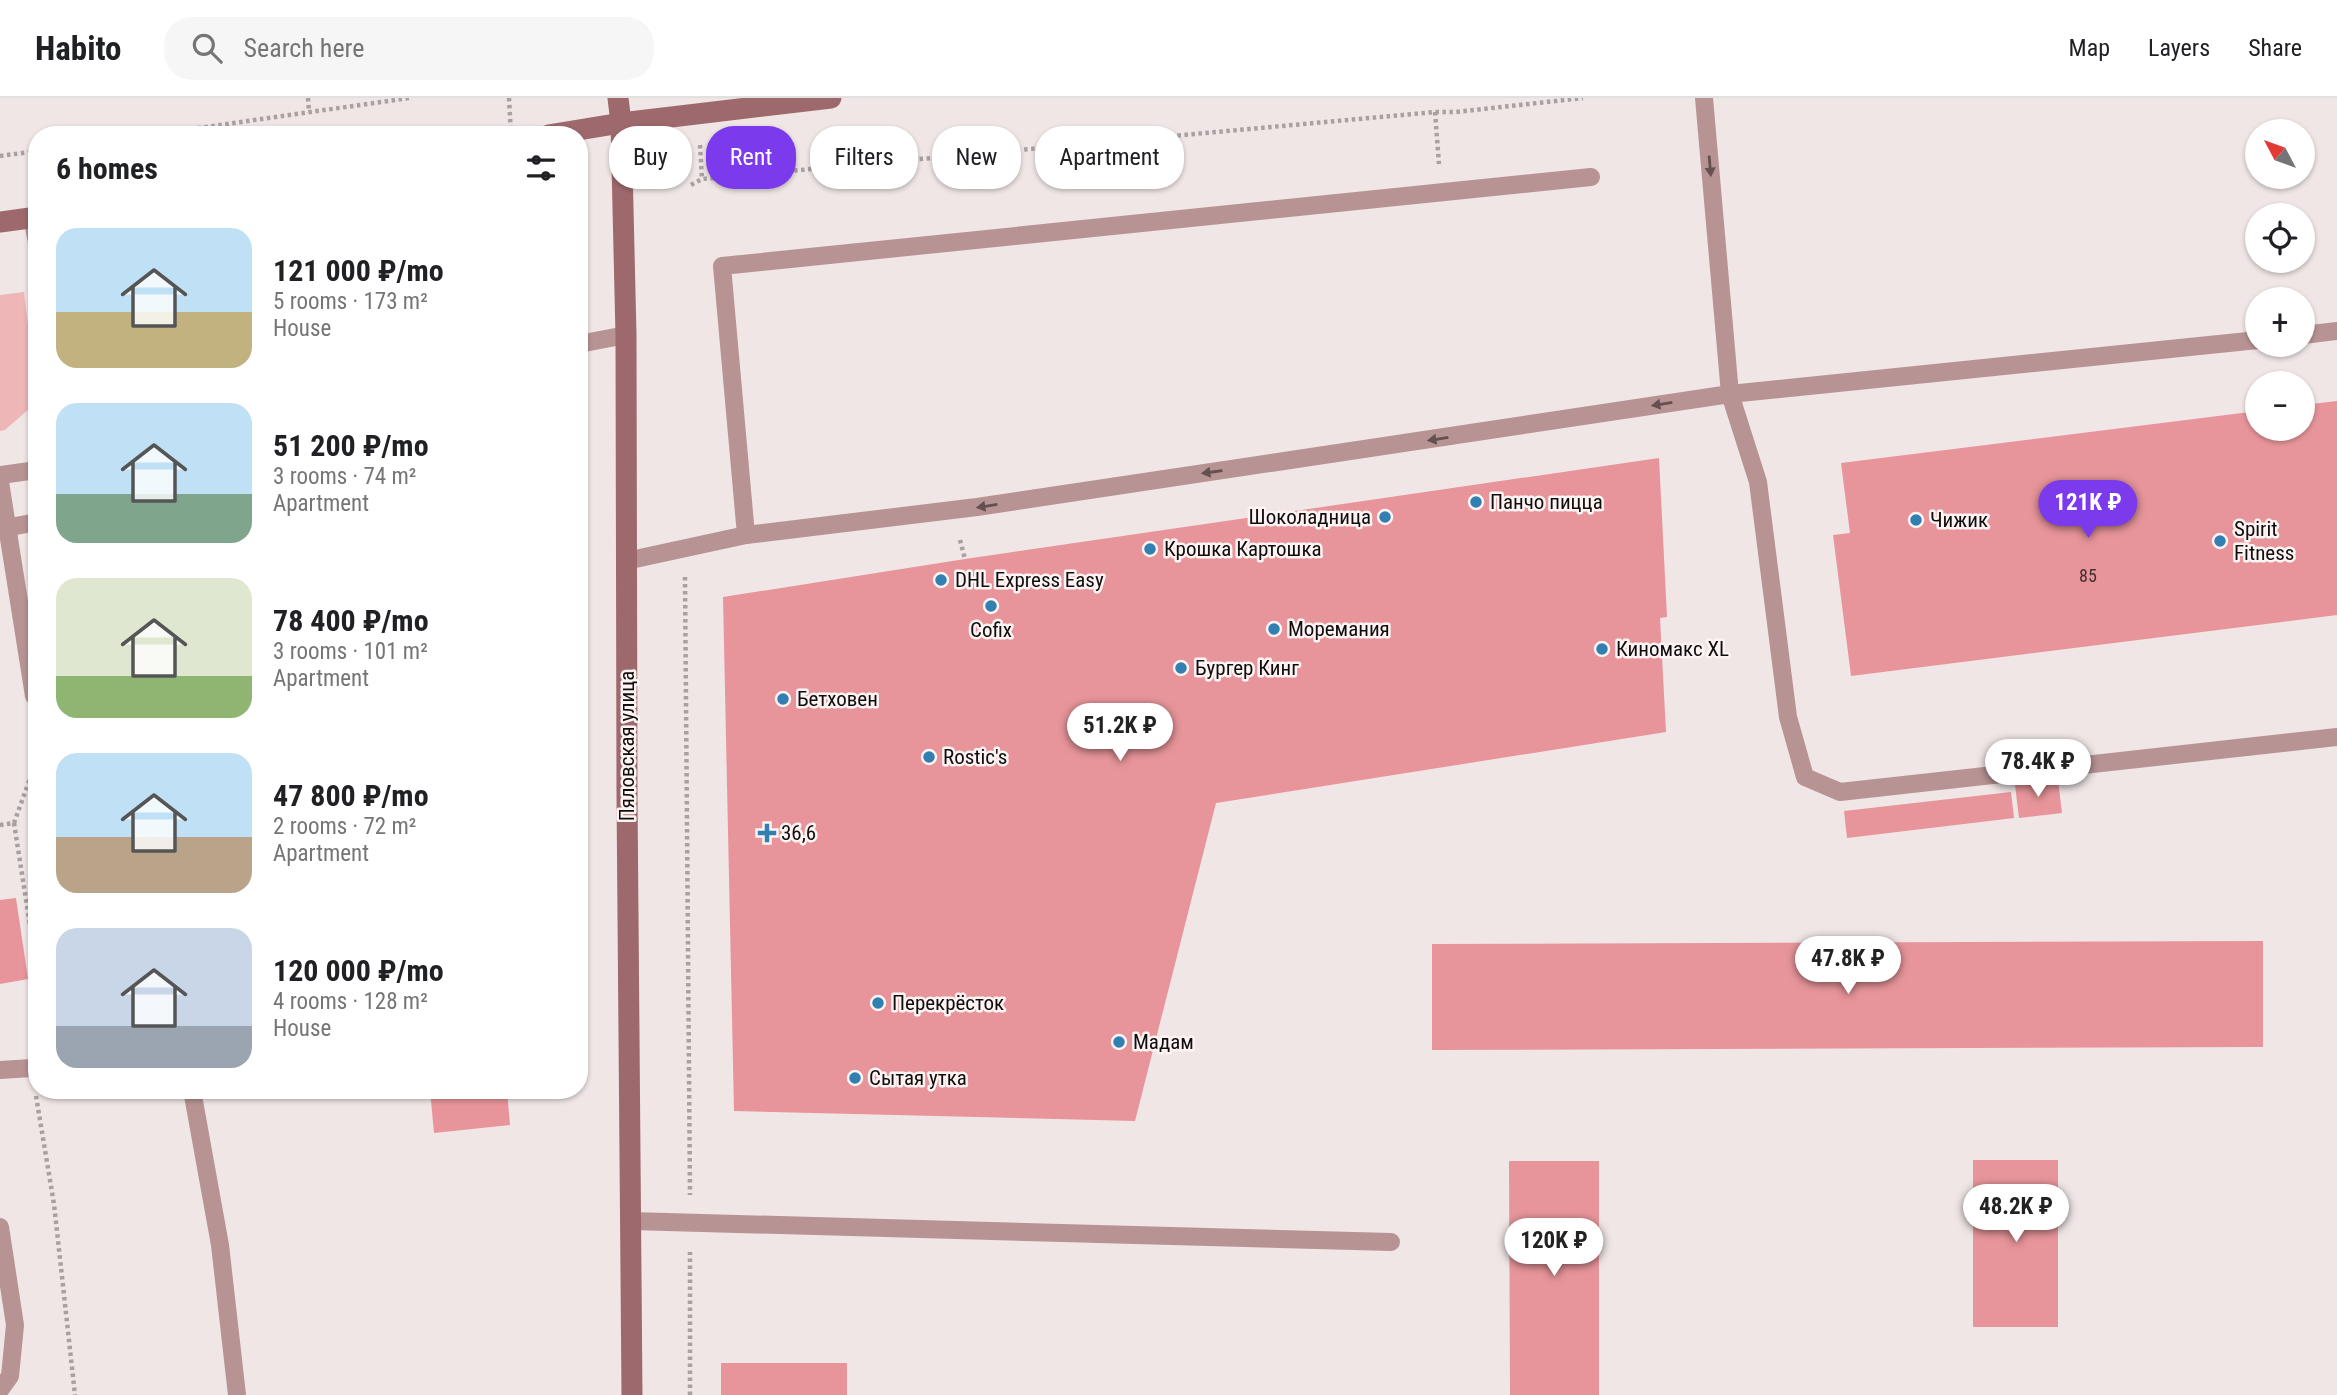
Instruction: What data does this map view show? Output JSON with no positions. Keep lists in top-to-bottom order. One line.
{"streets":{"street":["Пяловская улица"]},"places":{"other":["Панчо пицца","Шоколадница","Чижик","Spirit Fitness","Крошка Картошка","DHL Express Easy","Cofix","Моремания","Киномакс XL","Бургер Кинг","Бетховен","Rostic's","Перекрёсток","Мадам","Сытая утка"],"health":["36,6"]},"house_numbers":["85"],"north":"top left","page":{"header":"Habito","search":"Search here","nav":["Map","Layers","Share"],"map_buttons":["+","−"],"chip":["Buy","Rent","Filters","New","Apartment"],"heading":"6 homes","list":[{"name":"121 000 ₽/mo","note":"5 rooms · 173 m² · House"},{"name":"51 200 ₽/mo","note":"3 rooms · 74 m² · Apartment"},{"name":"78 400 ₽/mo","note":"3 rooms · 101 m² · Apartment"},{"name":"47 800 ₽/mo","note":"2 rooms · 72 m² · Apartment"},{"name":"120 000 ₽/mo","note":"4 rooms · 128 m² · House"}],"price":["121K ₽","51.2K ₽","78.4K ₽","47.8K ₽","48.2K ₽","120K ₽"]}}
